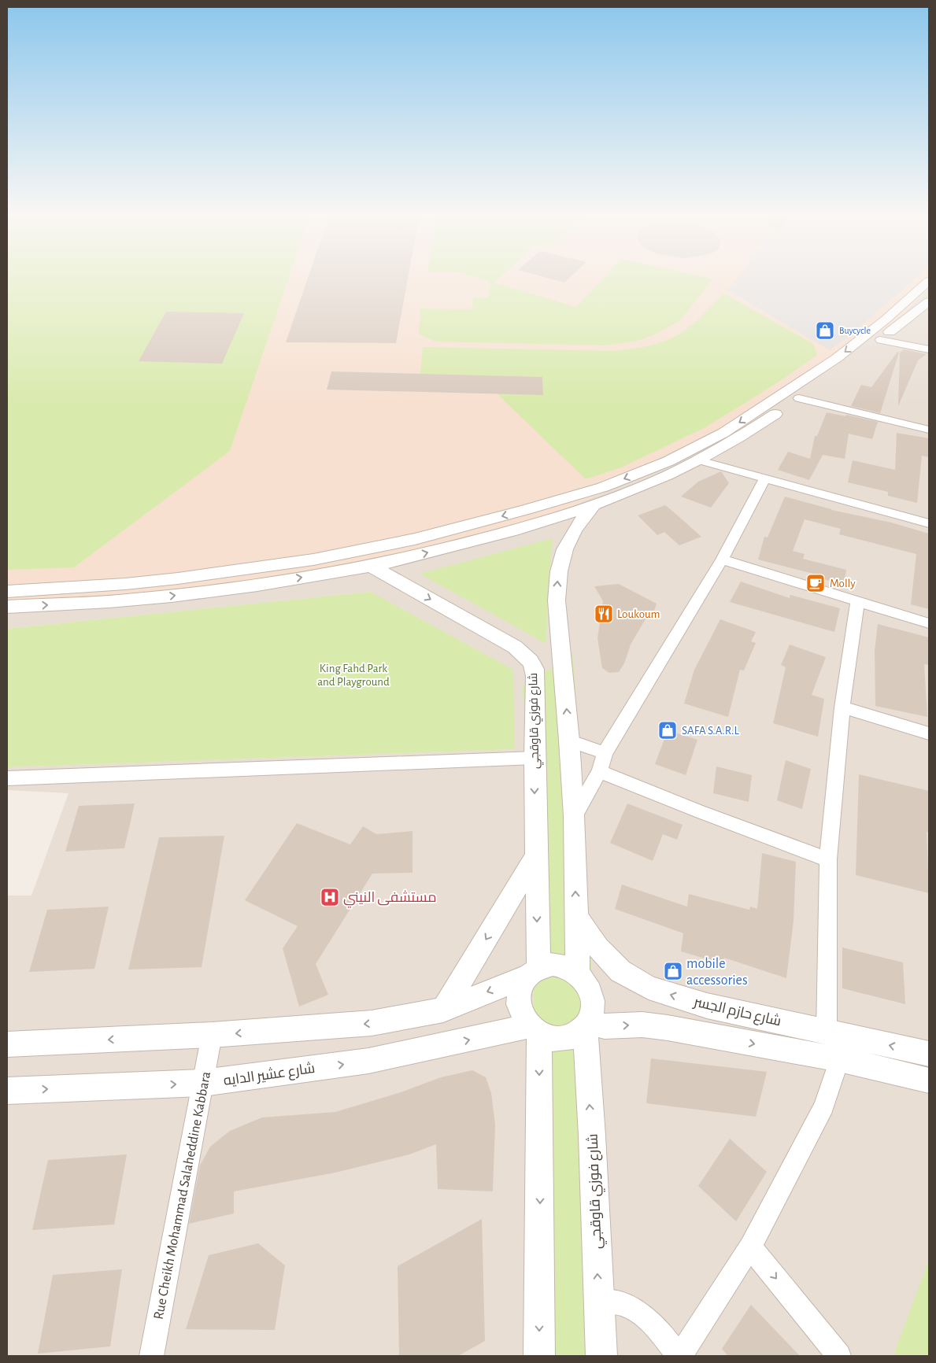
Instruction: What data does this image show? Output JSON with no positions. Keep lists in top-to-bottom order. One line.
{"streets":{"street":["شارع فوزي قاوقجي","شارع حازم الجسر","شارع عشير الدايه","Rue Cheikh Mohammad Salaheddine Kabbara"]},"crossings":[["شارع فوزي قاوقجي","شارع عشير الدايه"],["شارع عشير الدايه","Rue Cheikh Mohammad Salaheddine Kabbara"]],"parks":["King Fahd Park and Playground"],"places":{"shop":["Buycycle","SAFA S.A.R.L","mobile accessories"],"cafe":["Molly"],"restaurant":["Loukoum"],"hospital":["مستشفى النيني"]}}
